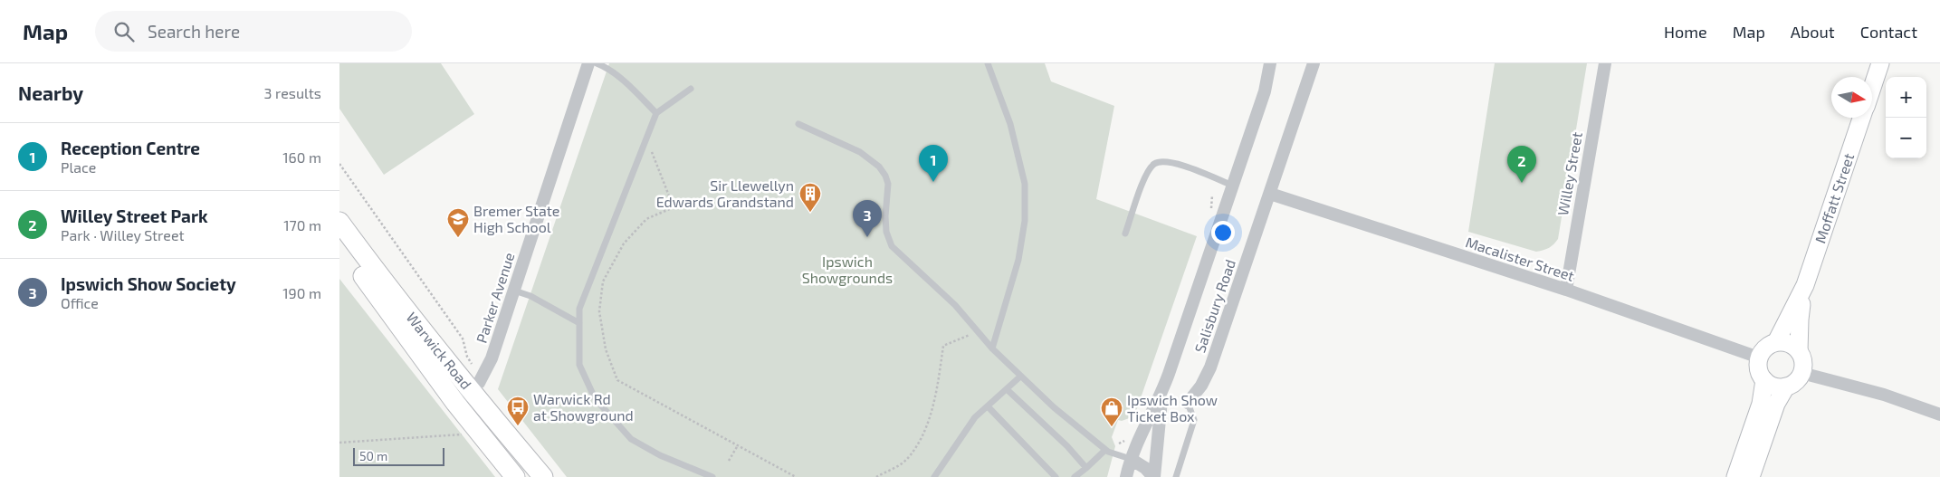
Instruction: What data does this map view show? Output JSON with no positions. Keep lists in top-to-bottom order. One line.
{"streets":{"main road":["Moffatt Street","Warwick Road"],"street":["Willey Street","Macalister Street","Parker Avenue","Salisbury Road"]},"crossings":[["Willey Street","Macalister Street"],["Moffatt Street","Macalister Street"],["Macalister Street","Salisbury Road"],["Parker Avenue","Warwick Road"]],"parks":["Ipswich Showgrounds"],"places":{"building":["Sir Llewellyn Edwards Grandstand"],"school or university":["Bremer State High School"],"bus stop":["Warwick Rd at Showground"],"shop":["Ipswich Show Ticket Box"]},"scale_bar":"50 m","north":"right","page":{"header":"Map","search":"Search here","nav":["Home","Map","About","Contact"],"heading":["Nearby","3 results"],"map_buttons":["+","−"],"list":[{"mark":"1","name":"Reception Centre","note":"Place","value":"160 m"},{"mark":"2","name":"Willey Street Park","note":"Park · Willey Street","value":"170 m"},{"mark":"3","name":"Ipswich Show Society","note":"Office","value":"190 m"}],"pins":["1","2","3"],"scale":"50 m"}}
